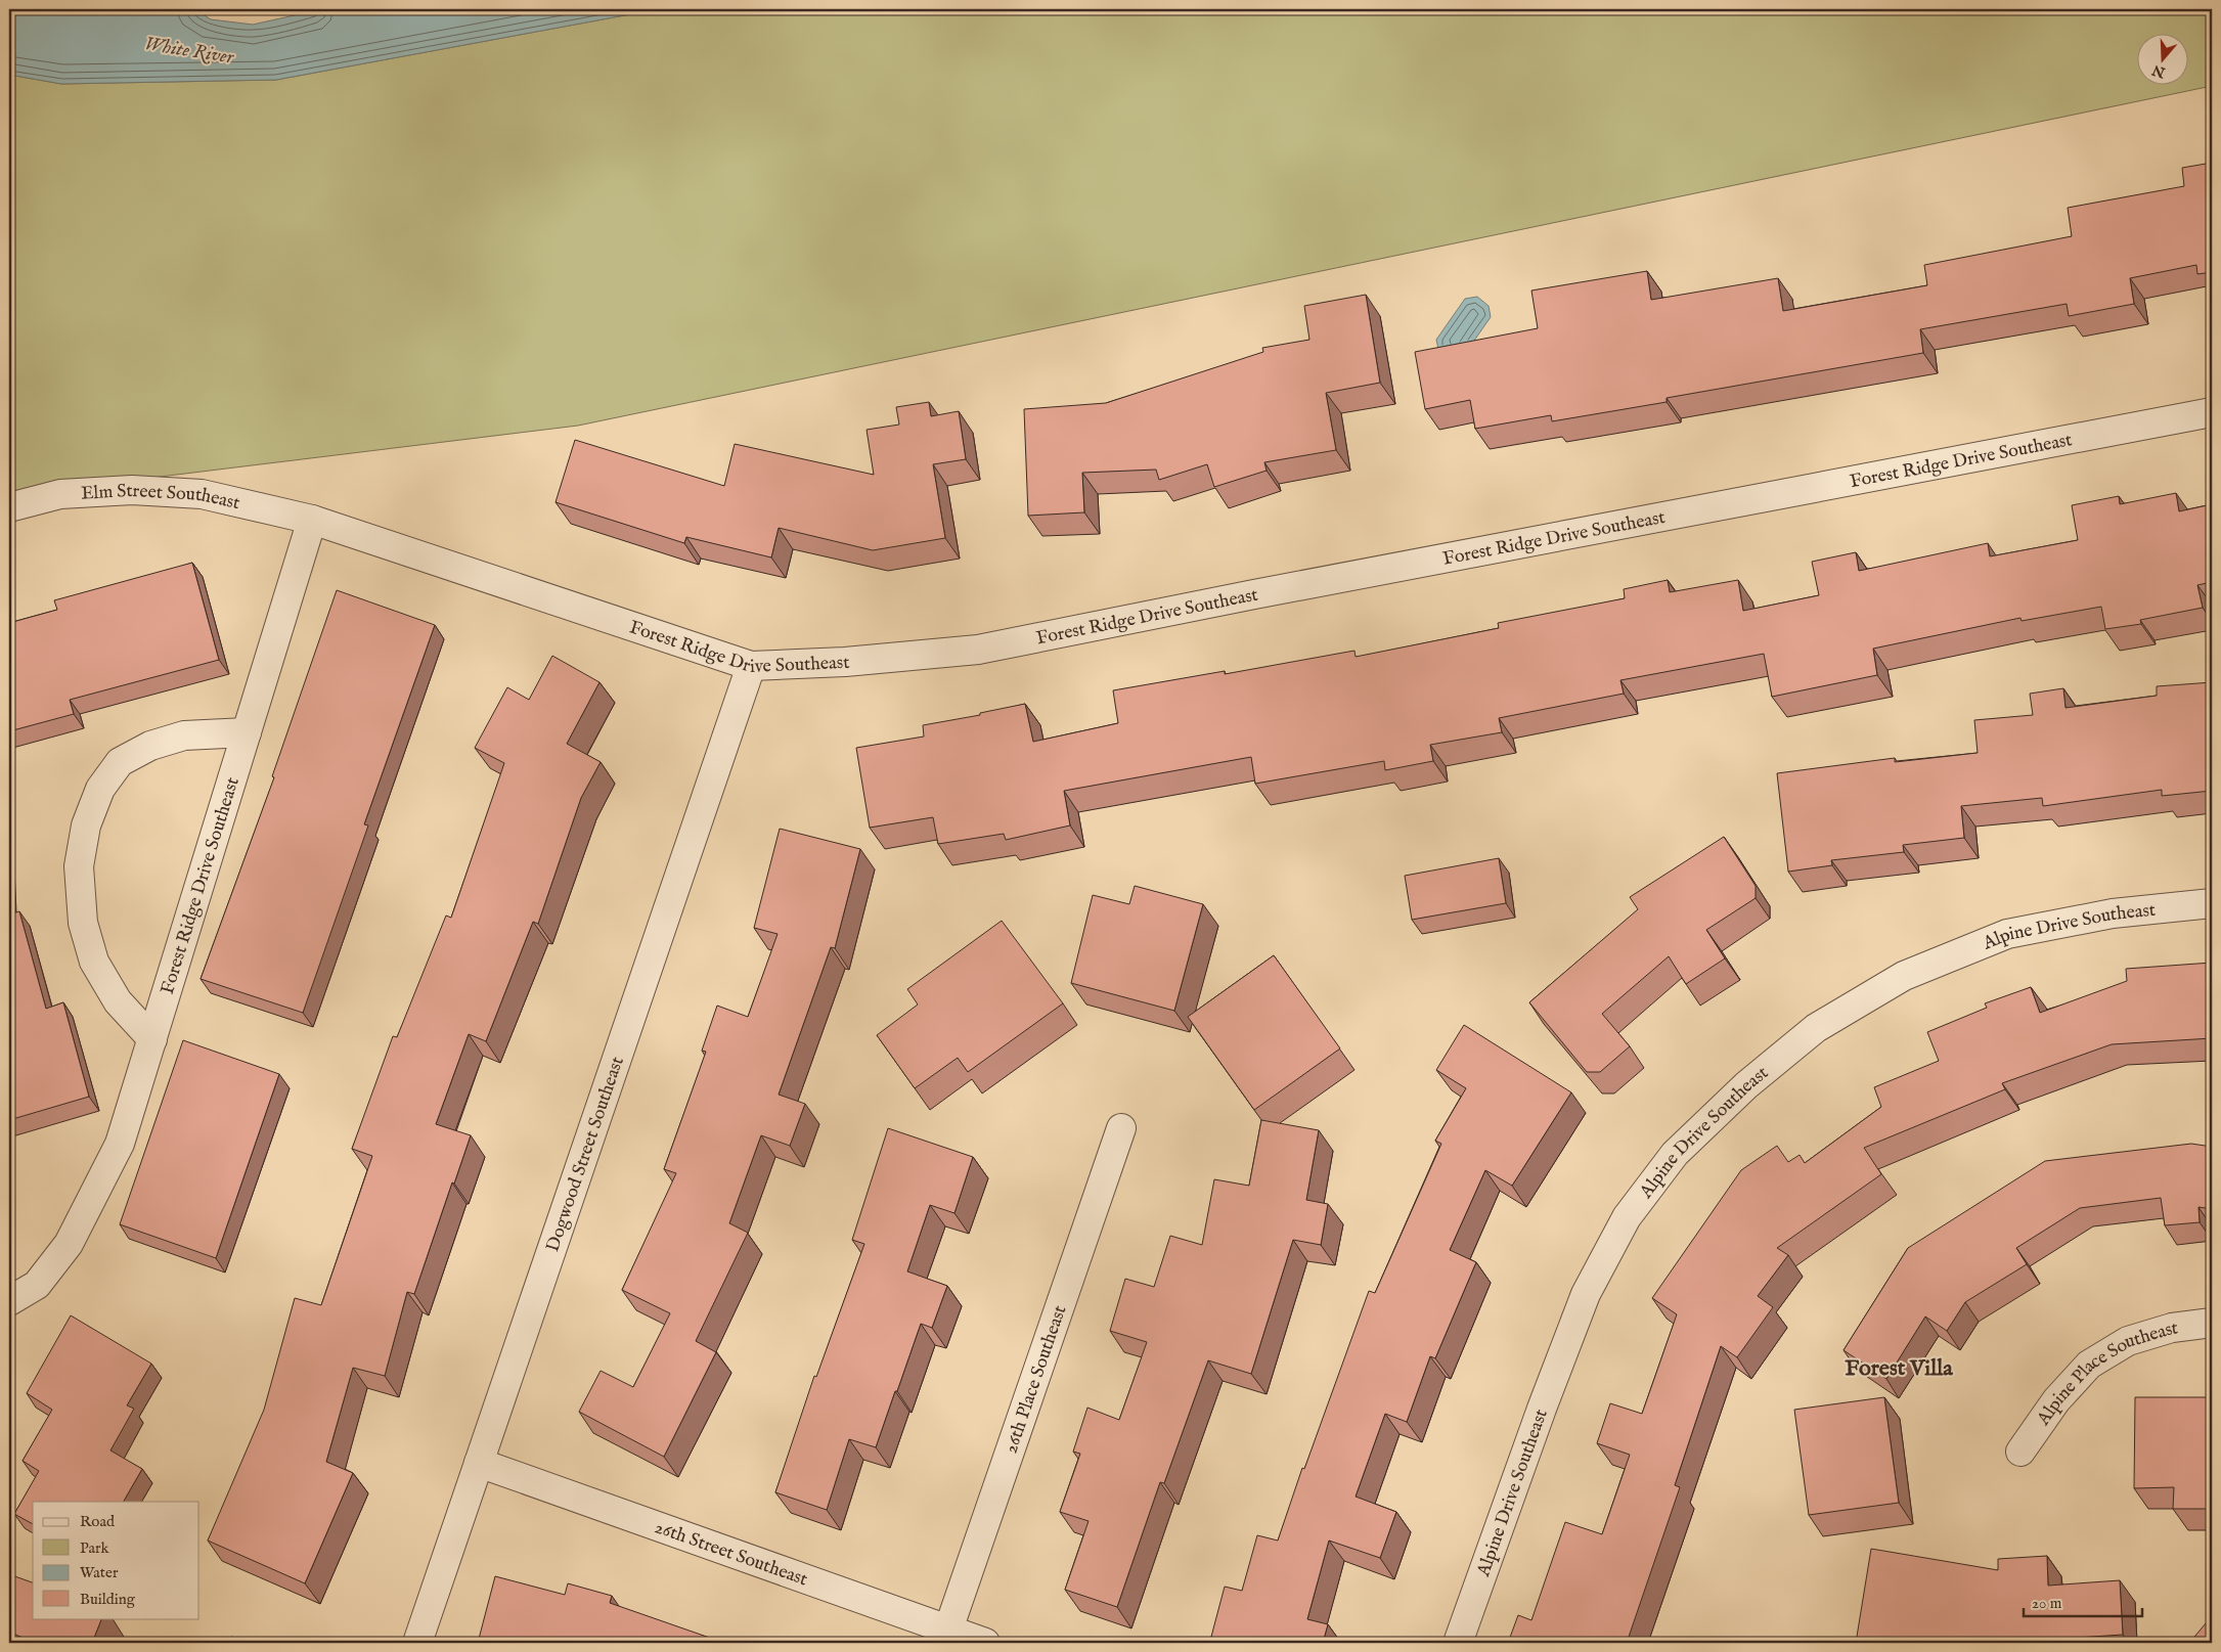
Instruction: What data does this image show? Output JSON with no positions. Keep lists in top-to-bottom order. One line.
{"streets":{"street":["Forest Ridge Drive Southeast","Elm Street Southeast","Alpine Drive Southeast","Dogwood Street Southeast","Alpine Place Southeast","26th Place Southeast","26th Street Southeast"]},"crossings":[["Forest Ridge Drive Southeast","Elm Street Southeast"],["Forest Ridge Drive Southeast","Dogwood Street Southeast"],["Dogwood Street Southeast","26th Street Southeast"],["26th Place Southeast","26th Street Southeast"]],"districts":["Forest Villa"],"water":["White River"],"legend":["Road","Park","Water","Building"],"scale_bar":"20 m","north":"bottom"}
